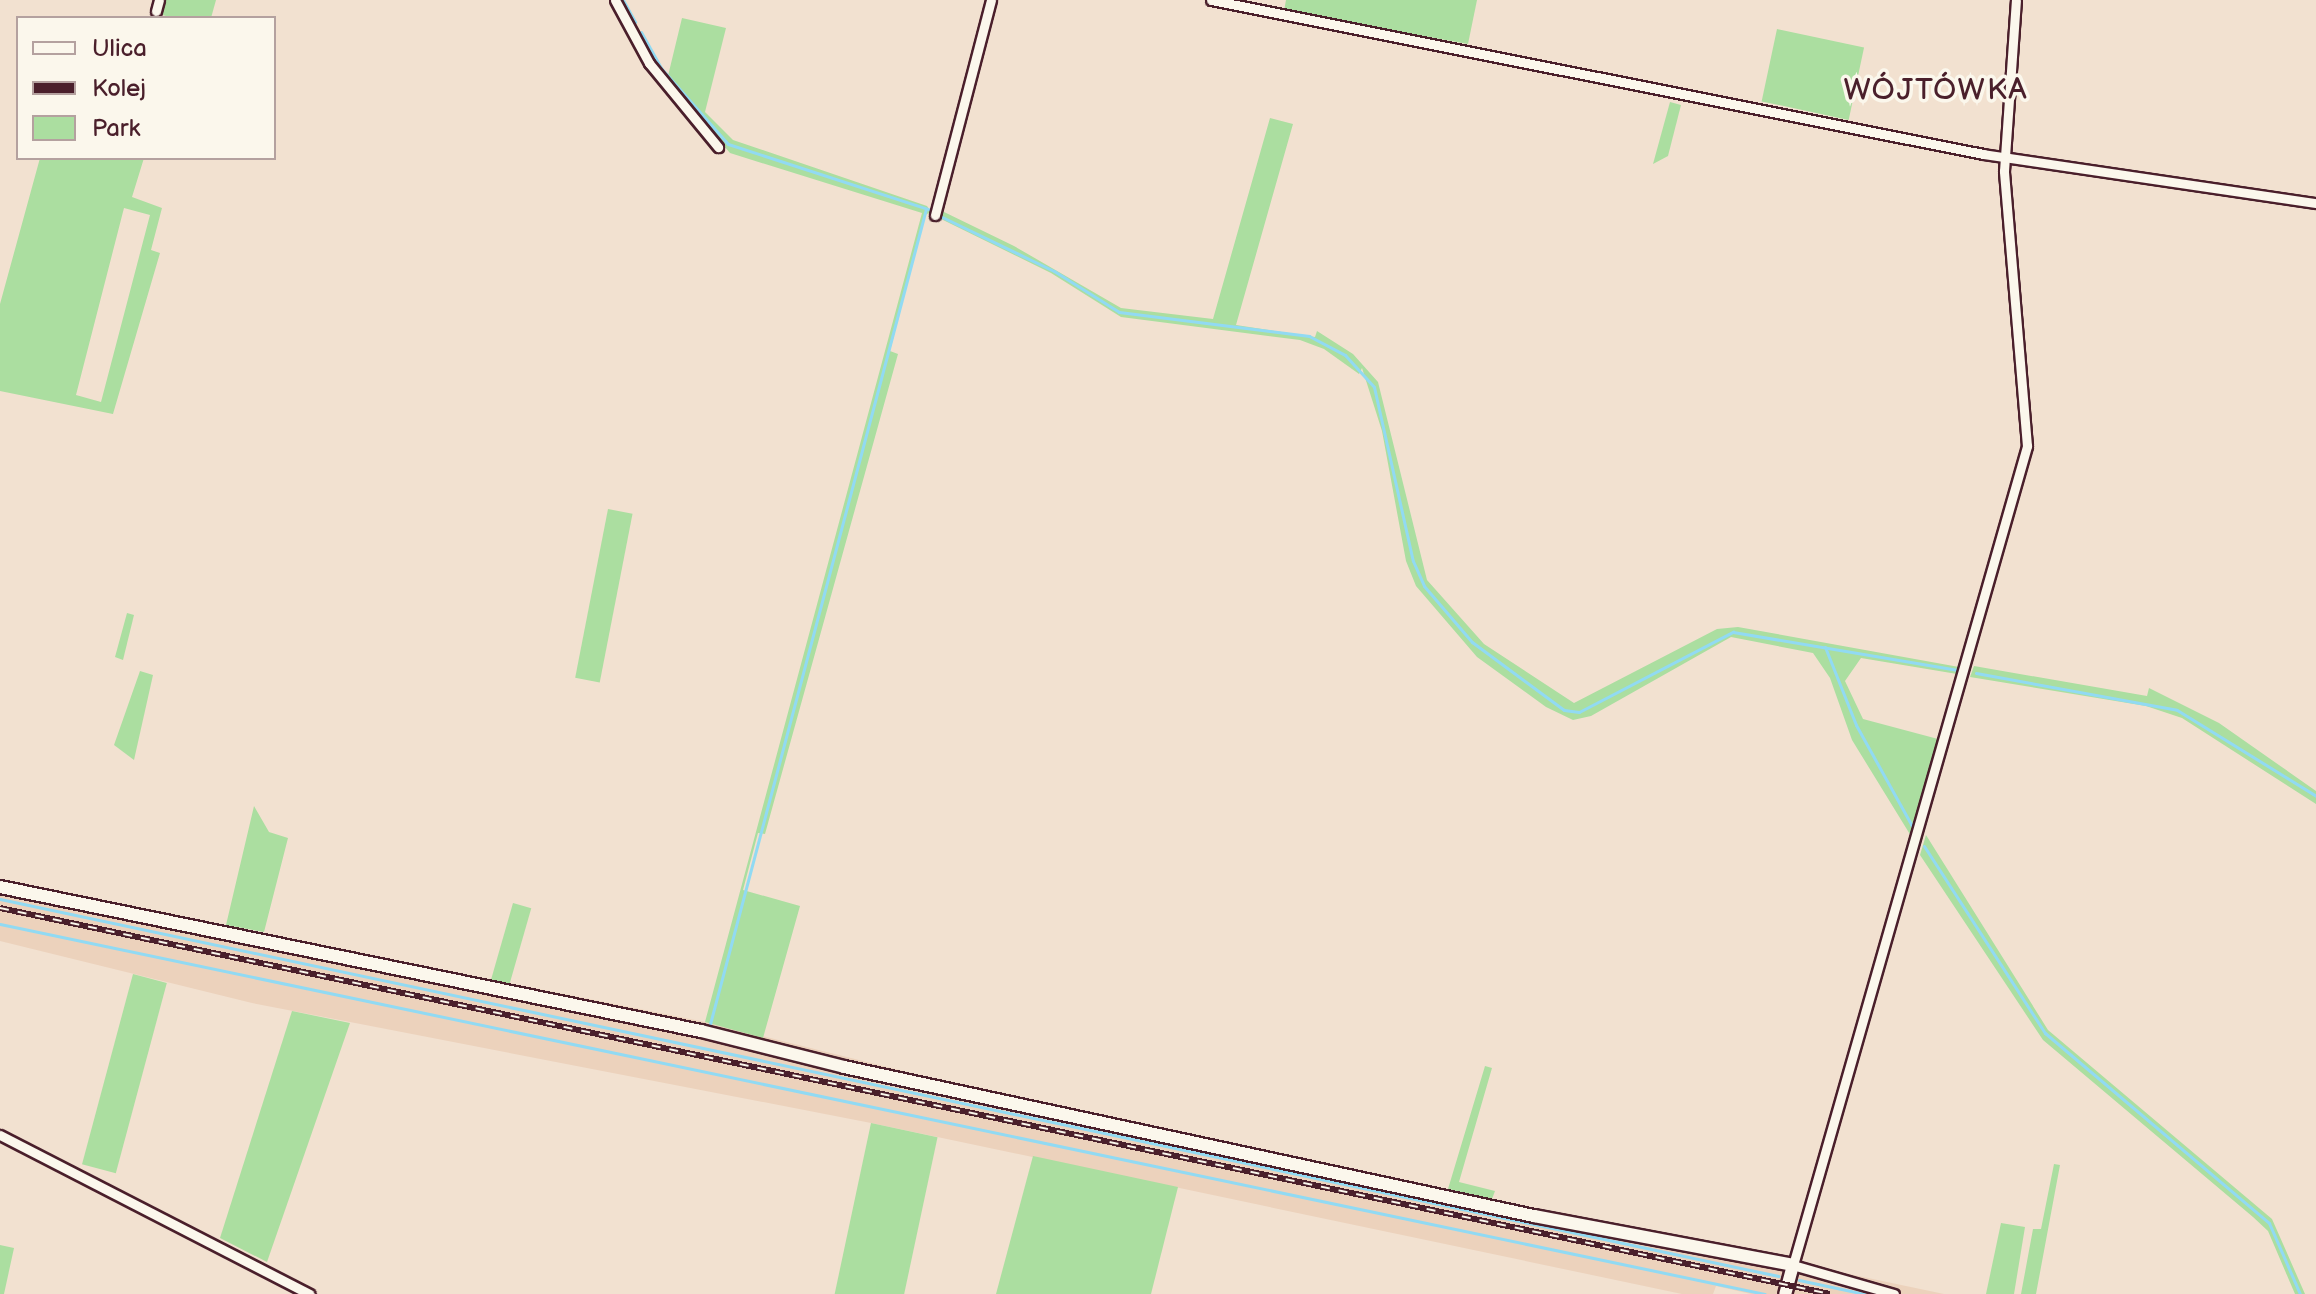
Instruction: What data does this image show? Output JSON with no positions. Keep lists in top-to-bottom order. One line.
{"districts":["WÓJTÓWKA"],"legend":["Ulica","Kolej","Park"]}
